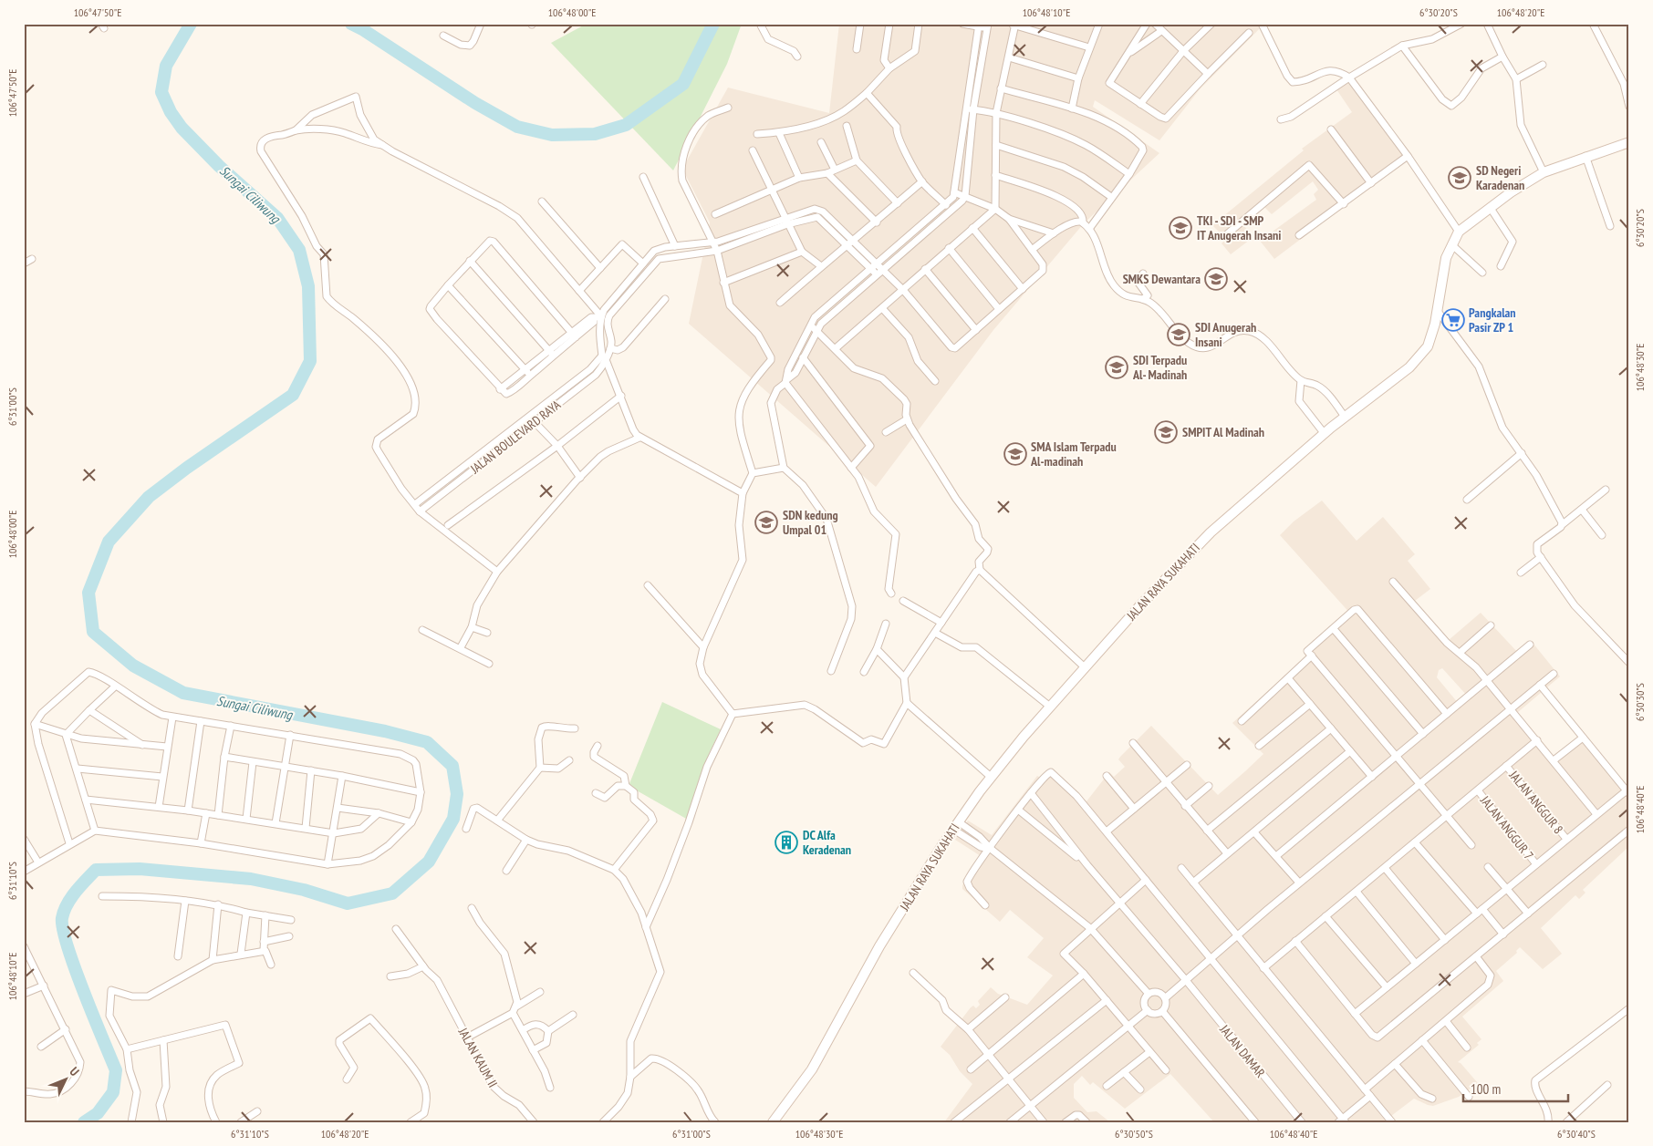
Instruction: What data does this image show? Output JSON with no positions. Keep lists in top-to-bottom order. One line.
{"streets":{"main road":["JALAN RAYA SUKAHATI"],"street":["JALAN BOULEVARD RAYA","JALAN ANGGUR 8","JALAN ANGGUR 7","JALAN DAMAR","JALAN KAUM II"]},"water":["Sungai Ciliwung"],"places":{"school or university":["SD Negeri Karadenan","TKI - SDI - SMP IT Anugerah Insani","SMKS Dewantara","SDI Anugerah Insani","SDI Terpadu Al- Madinah","SMPIT Al Madinah","SMA Islam Terpadu Al-madinah","SDN kedung Umpal 01"],"supermarket":["Pangkalan Pasir ZP 1"],"building":["DC Alfa Keradenan"]},"scale_bar":"100 m","north":"top right","coordinates":["106°47'50\"E","106°48'00\"E","106°48'10\"E","6°30'20\"S","106°48'20\"E","106°48'30\"E","6°31'00\"S","6°30'30\"S","106°48'40\"E","6°31'10\"S","6°30'50\"S","6°30'40\"S"]}
